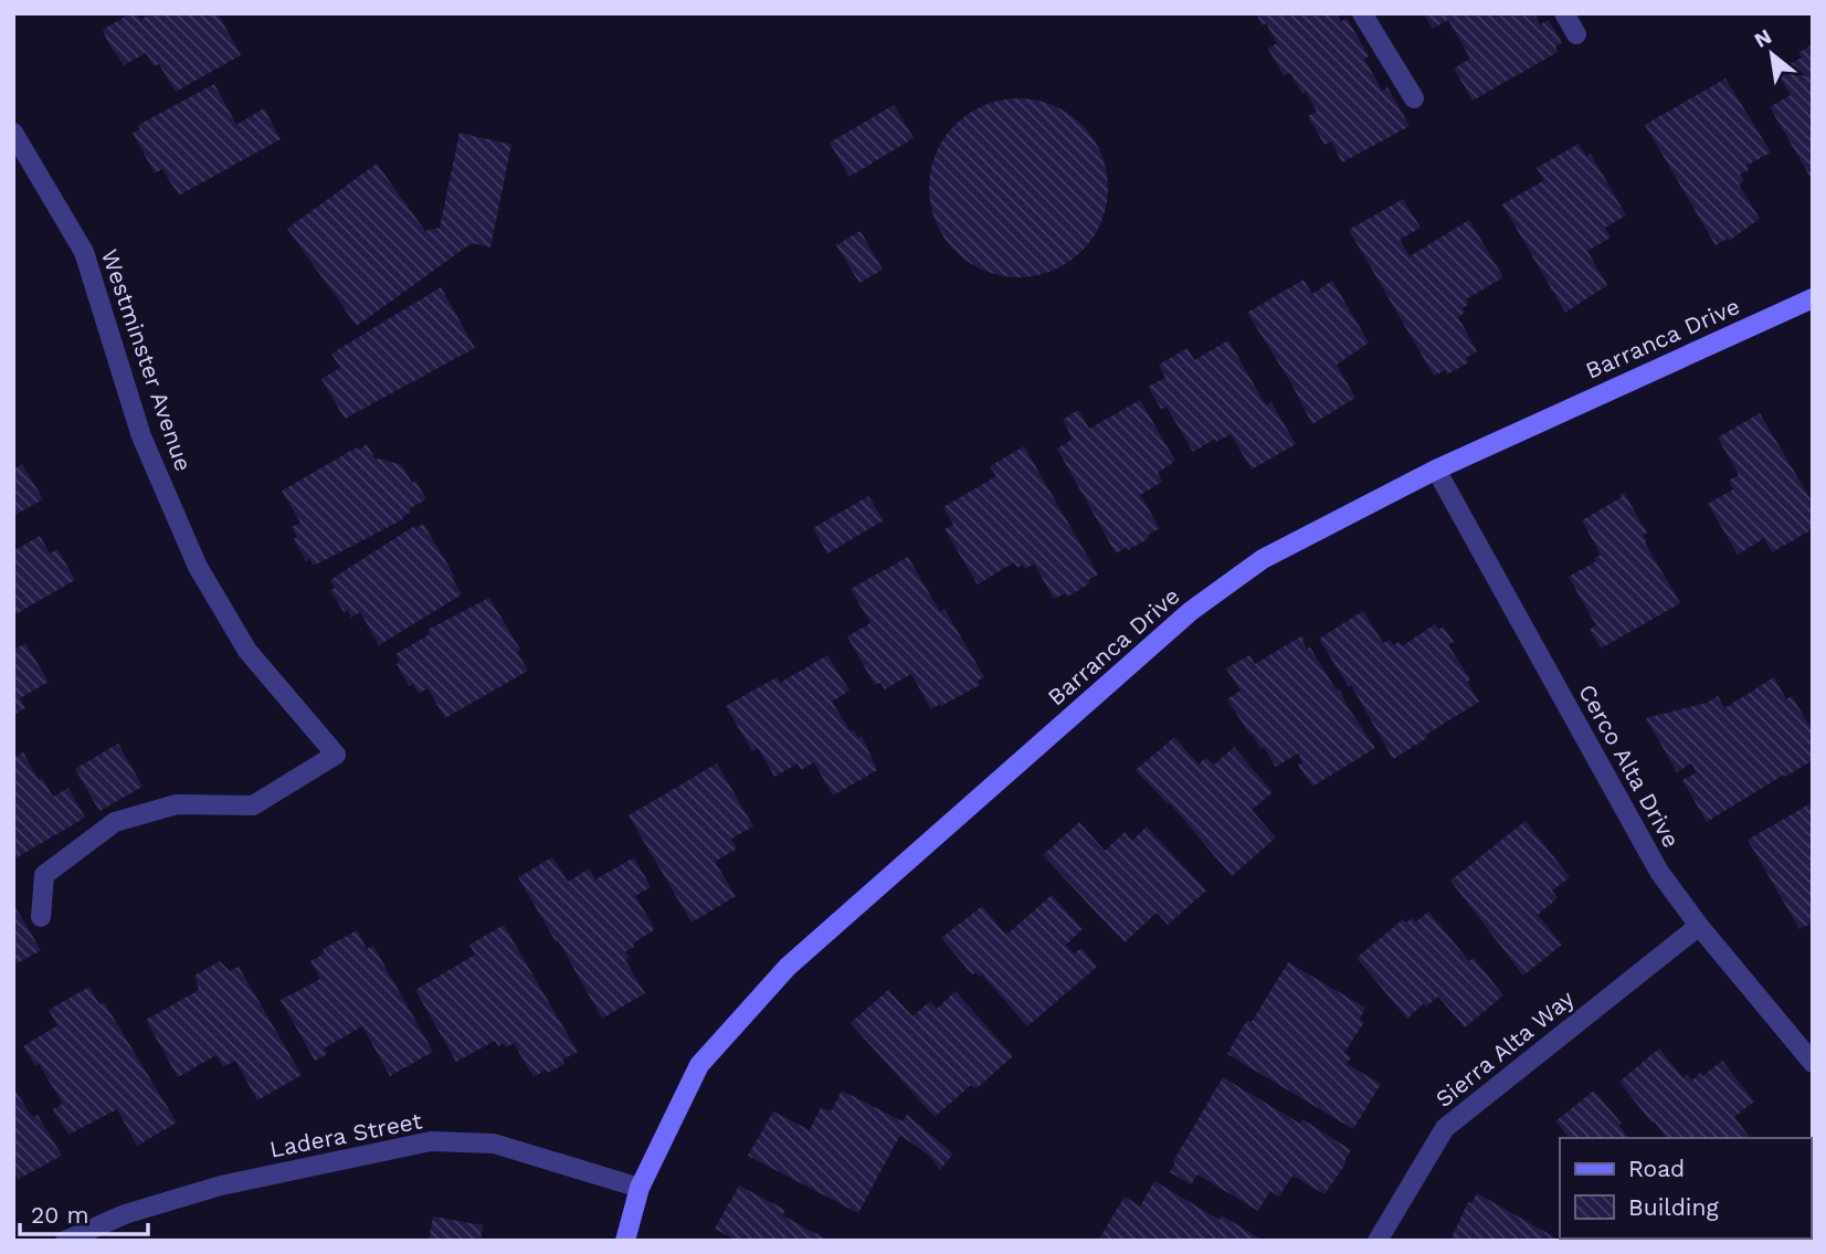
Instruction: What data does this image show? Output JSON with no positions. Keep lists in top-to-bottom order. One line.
{"streets":{"street":["Barranca Drive","Westminster Avenue","Cerco Alta Drive","Sierra Alta Way","Ladera Street"]},"crossings":[["Barranca Drive","Cerco Alta Drive"],["Barranca Drive","Ladera Street"],["Cerco Alta Drive","Sierra Alta Way"]],"legend":["Road","Building"],"scale_bar":"20 m","north":"top left"}
